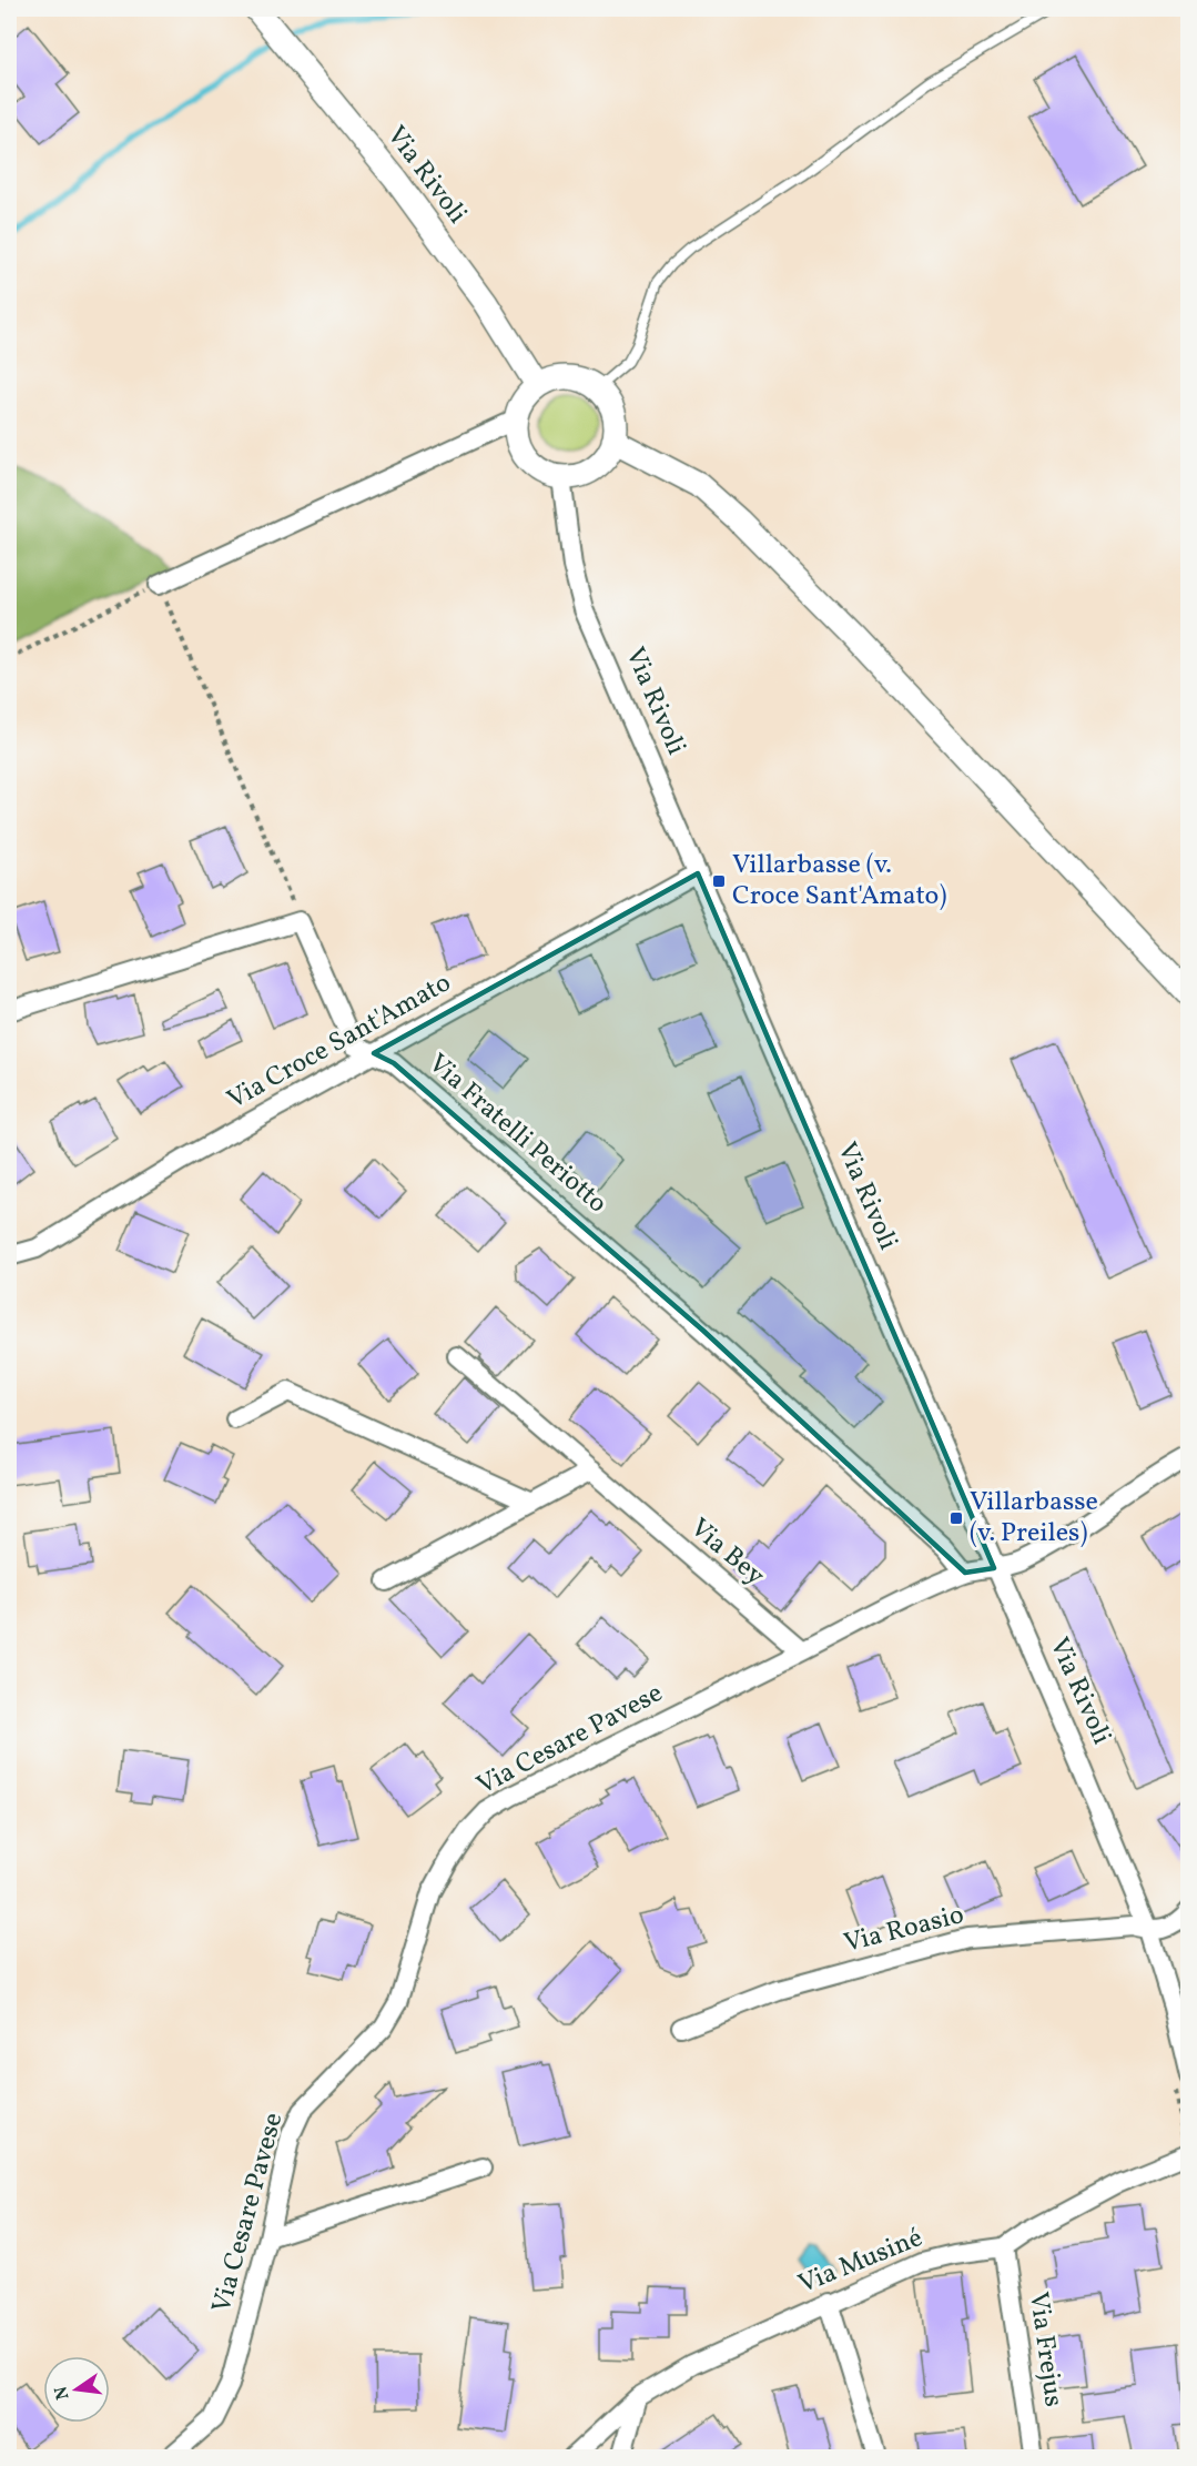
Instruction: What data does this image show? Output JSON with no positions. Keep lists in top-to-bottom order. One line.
{"streets":{"street":["Via Rivoli","Via Croce Sant'Amato","Via Fratelli Periotto","Via Bey","Via Cesare Pavese","Via Roasio","Via Musiné","Via Frejus"]},"crossings":[["Via Rivoli","Via Croce Sant'Amato"],["Via Rivoli","Via Roasio"],["Via Croce Sant'Amato","Via Fratelli Periotto"],["Via Bey","Via Cesare Pavese"],["Via Musiné","Via Frejus"]],"places":{"transit":["Villarbasse (v. Croce Sant'Amato)","Villarbasse (v. Preiles)"]},"north":"left"}
